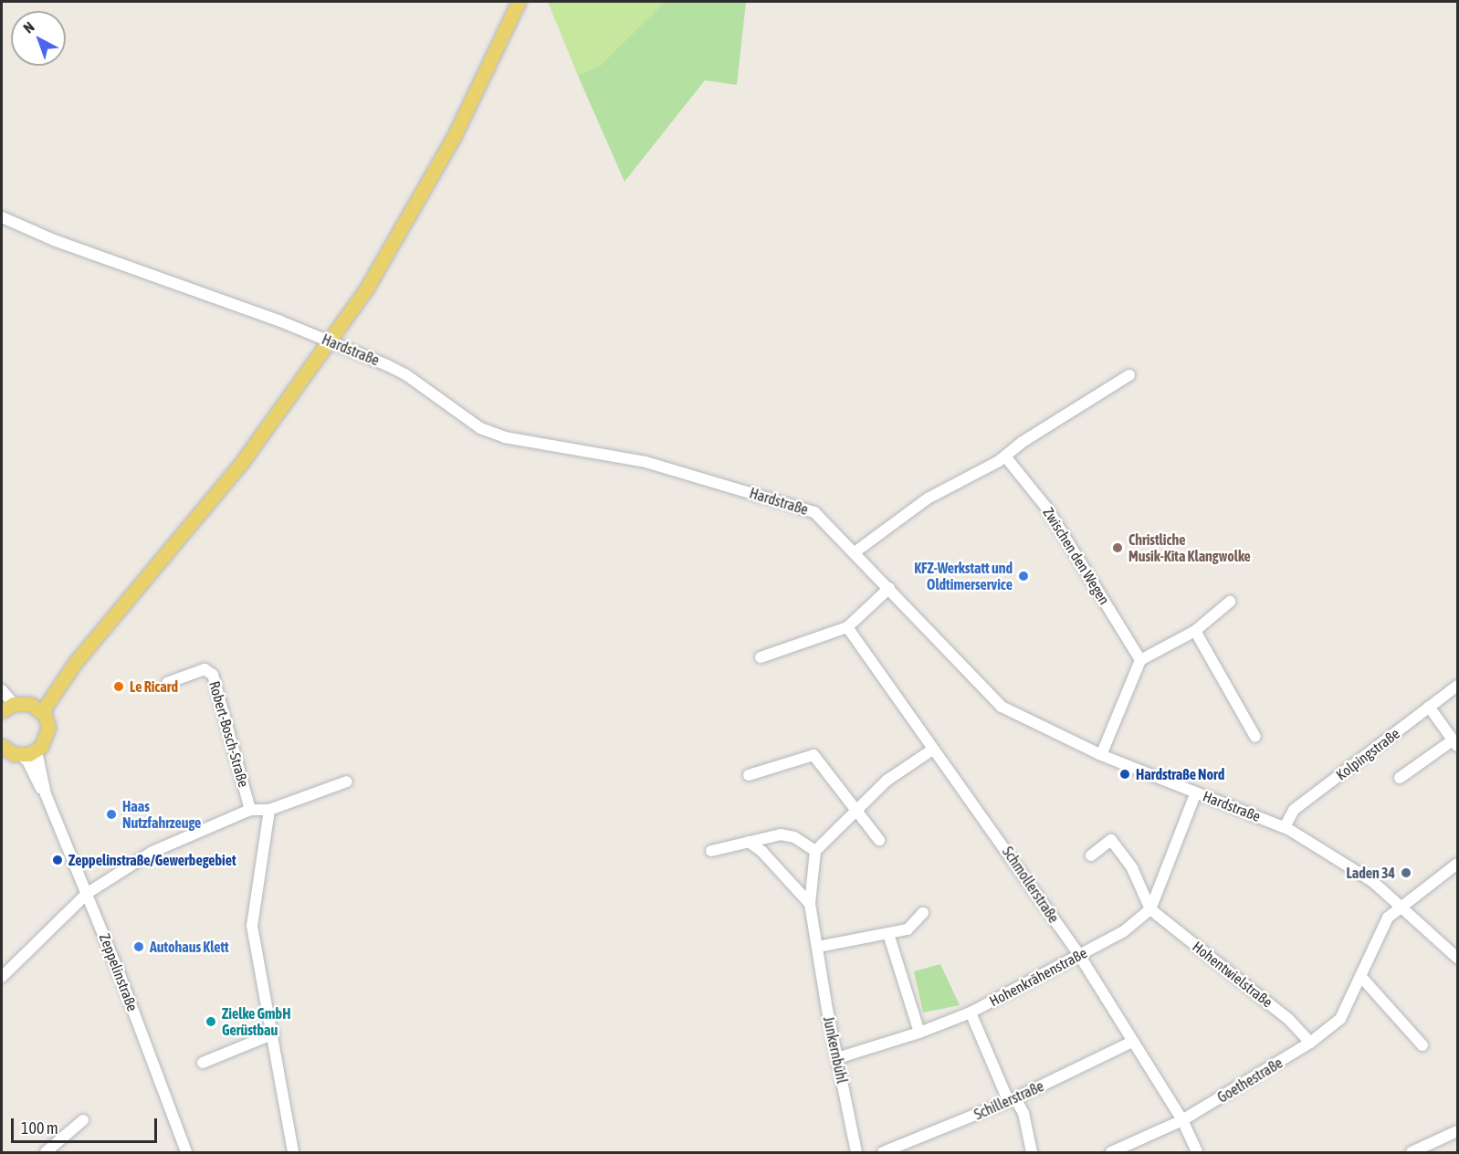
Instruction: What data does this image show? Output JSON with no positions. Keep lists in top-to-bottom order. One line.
{"streets":{"street":["Hardstraße","Zwischen den Wegen","Robert-Bosch-Straße","Kolpingstraße","Schmollerstraße","Zeppelinstraße","Hohentwielstraße","Hohenkrähenstraße","Junkernbühl","Goethestraße","Schillerstraße"]},"crossings":[["Hardstraße","Kolpingstraße"],["Hardstraße","Hohenkrähenstraße"],["Hardstraße","Goethestraße"],["Schmollerstraße","Hohenkrähenstraße"],["Schmollerstraße","Goethestraße"],["Schmollerstraße","Schillerstraße"],["Hohentwielstraße","Hohenkrähenstraße"],["Hohentwielstraße","Goethestraße"],["Hohenkrähenstraße","Junkernbühl"]],"places":["Christliche Musik-Kita Klangwolke","KFZ-Werkstatt und Oldtimerservice","Le Ricard","Hardstraße Nord","Haas Nutzfahrzeuge","Zeppelinstraße/Gewerbegebiet","Laden 34","Autohaus Klett","Zielke GmbH Gerüstbau"],"scale_bar":"100 m","north":"top left"}
